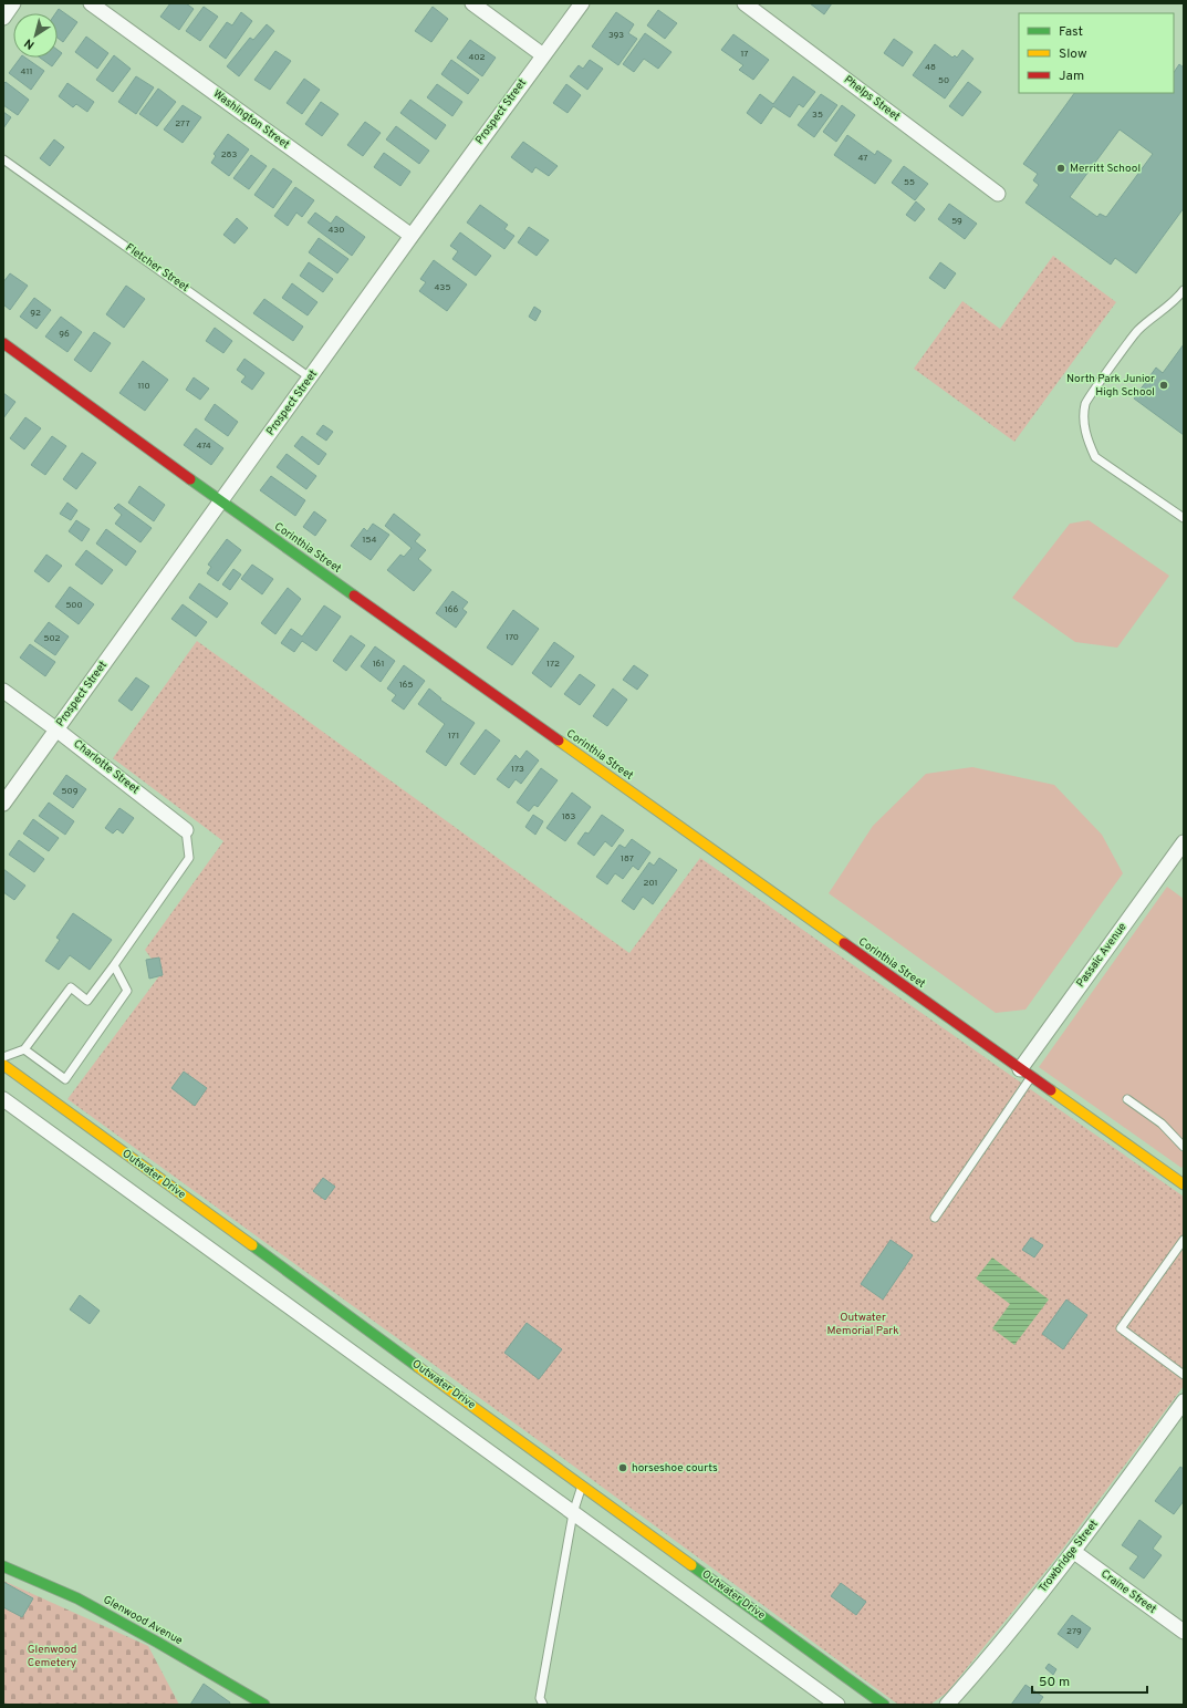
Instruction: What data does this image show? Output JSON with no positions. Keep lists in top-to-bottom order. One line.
{"streets":{"street":["Phelps Street","Prospect Street","Washington Street","Corinthia Street","Charlotte Street","Passaic Avenue","Outwater Drive","Trowbridge Street","Craine Street","Glenwood Avenue"],"lane":["Fletcher Street"]},"crossings":[["Prospect Street","Washington Street"],["Prospect Street","Fletcher Street"],["Prospect Street","Corinthia Street"],["Prospect Street","Charlotte Street"],["Corinthia Street","Passaic Avenue"],["Trowbridge Street","Craine Street"]],"parks":["Outwater Memorial Park","Glenwood Cemetery"],"places":["Merritt School","North Park Junior High School","horseshoe courts"],"house_numbers":["393","17","402","48","411","50","35","277","283","47","55","59","430","435","92","96","110","474","154","500","166","170","502","161","172","165","171","173","509","183","187","201","279"],"legend":["Fast","Slow","Jam"],"scale_bar":"50 m","north":"bottom left"}
